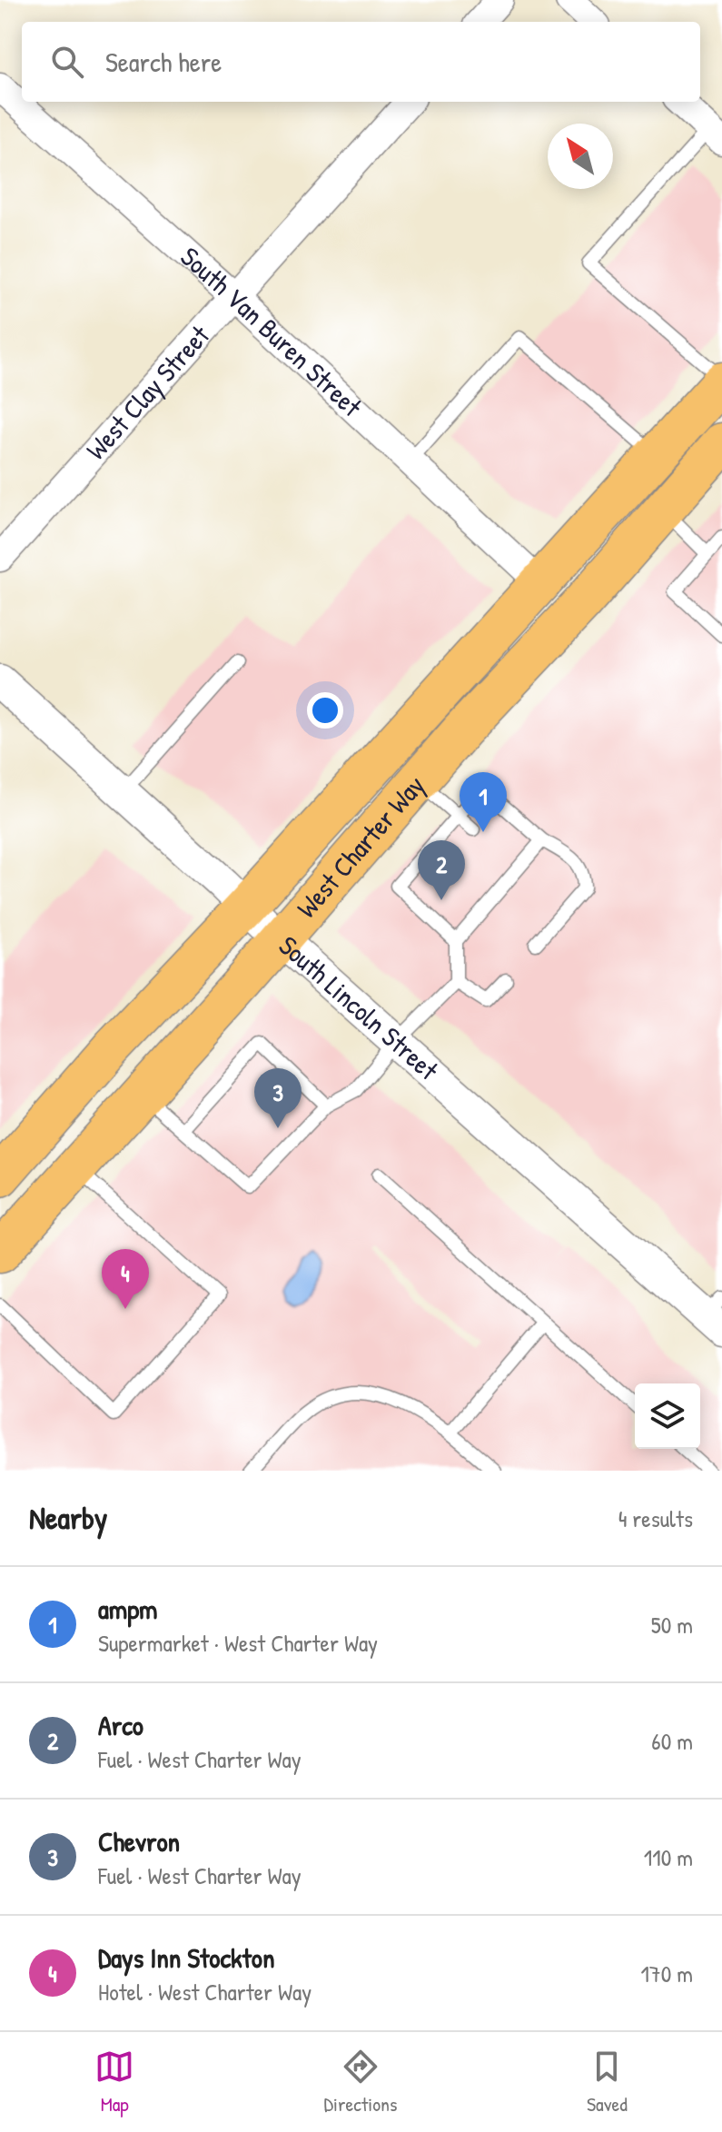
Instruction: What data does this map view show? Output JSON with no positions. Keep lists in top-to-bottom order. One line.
{"streets":{"main road":["West Charter Way"],"street":["South Van Buren Street","West Clay Street","South Lincoln Street"]},"crossings":[["South Van Buren Street","West Clay Street"],["South Van Buren Street","West Charter Way"],["West Charter Way","South Lincoln Street"]],"north":"top left","page":{"search":"Search here","pins":["1","2","3","4"],"heading":["Nearby","4 results"],"list":[{"mark":"1","name":"ampm","note":"Supermarket · West Charter Way","value":"50 m"},{"mark":"2","name":"Arco","note":"Fuel · West Charter Way","value":"60 m"},{"mark":"3","name":"Chevron","note":"Fuel · West Charter Way","value":"110 m"},{"mark":"4","name":"Days Inn Stockton","note":"Hotel · West Charter Way","value":"170 m"}],"nav":["Map","Directions","Saved"]}}
